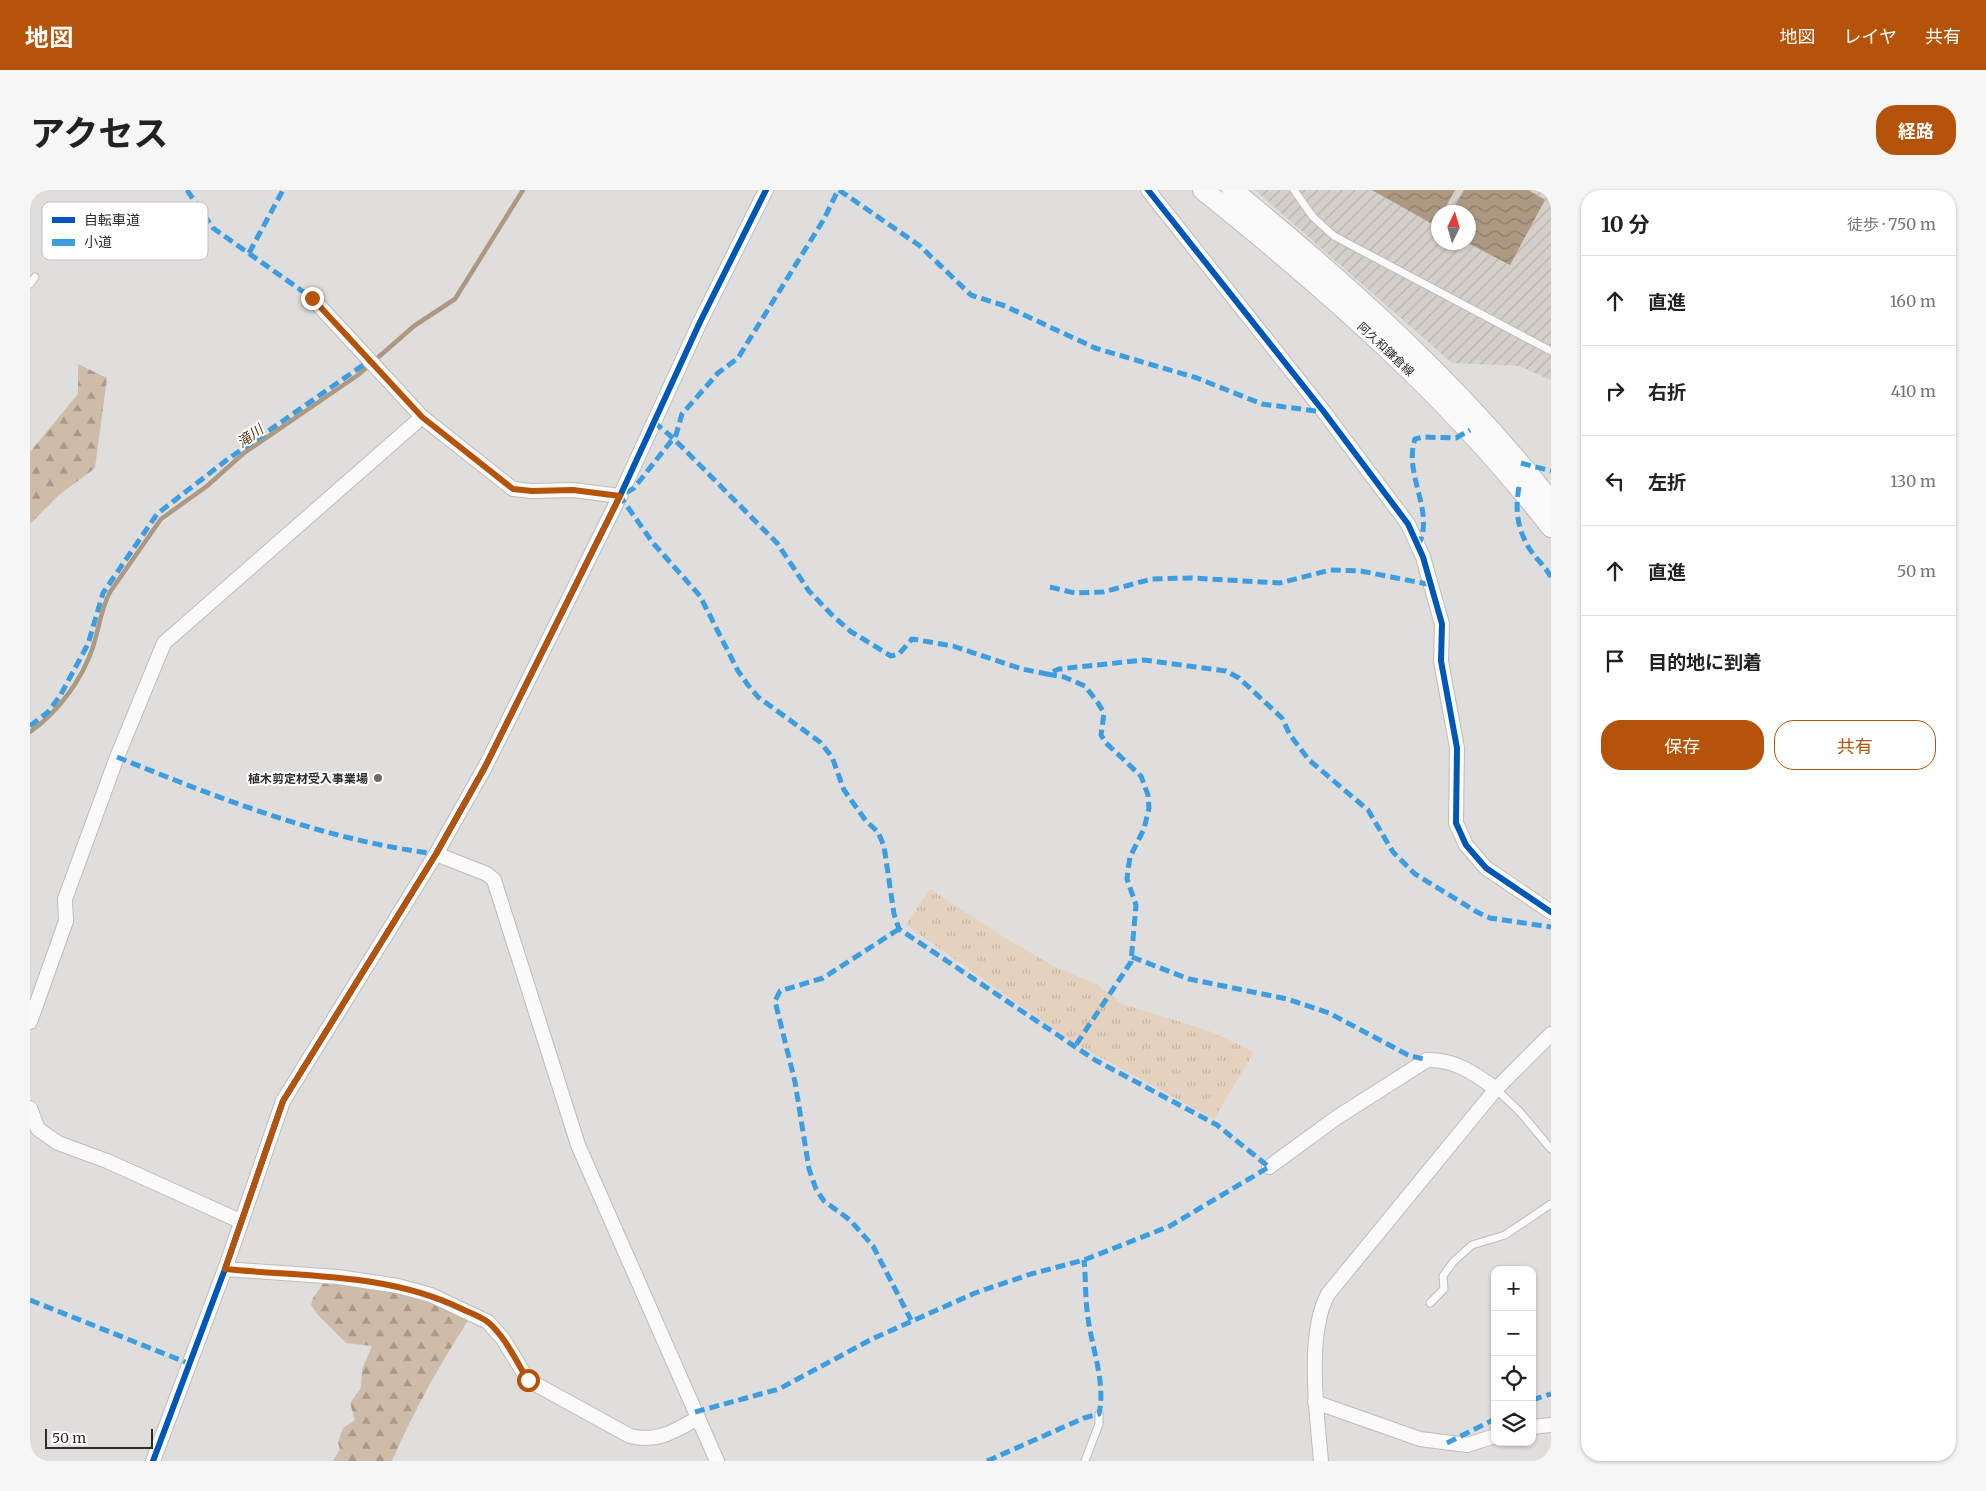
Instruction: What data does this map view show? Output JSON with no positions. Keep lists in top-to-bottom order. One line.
{"streets":{"main road":["阿久和鎌倉線"]},"water":["滝川"],"places":["植木剪定材受入事業場"],"legend":["自転車道","小道"],"scale_bar":"50 m","north":"top","page":{"header":"地図","nav":["地図","レイヤ","共有"],"title":"アクセス","buttons":["経路",["保存","共有"]],"heading":["10 分","徒歩 · 750 m"],"list":[["直進","160 m"],["右折","410 m"],["左折","130 m"],["直進","50 m"],"目的地に到着"],"map_buttons":["+","−"],"scale":"50 m"}}
